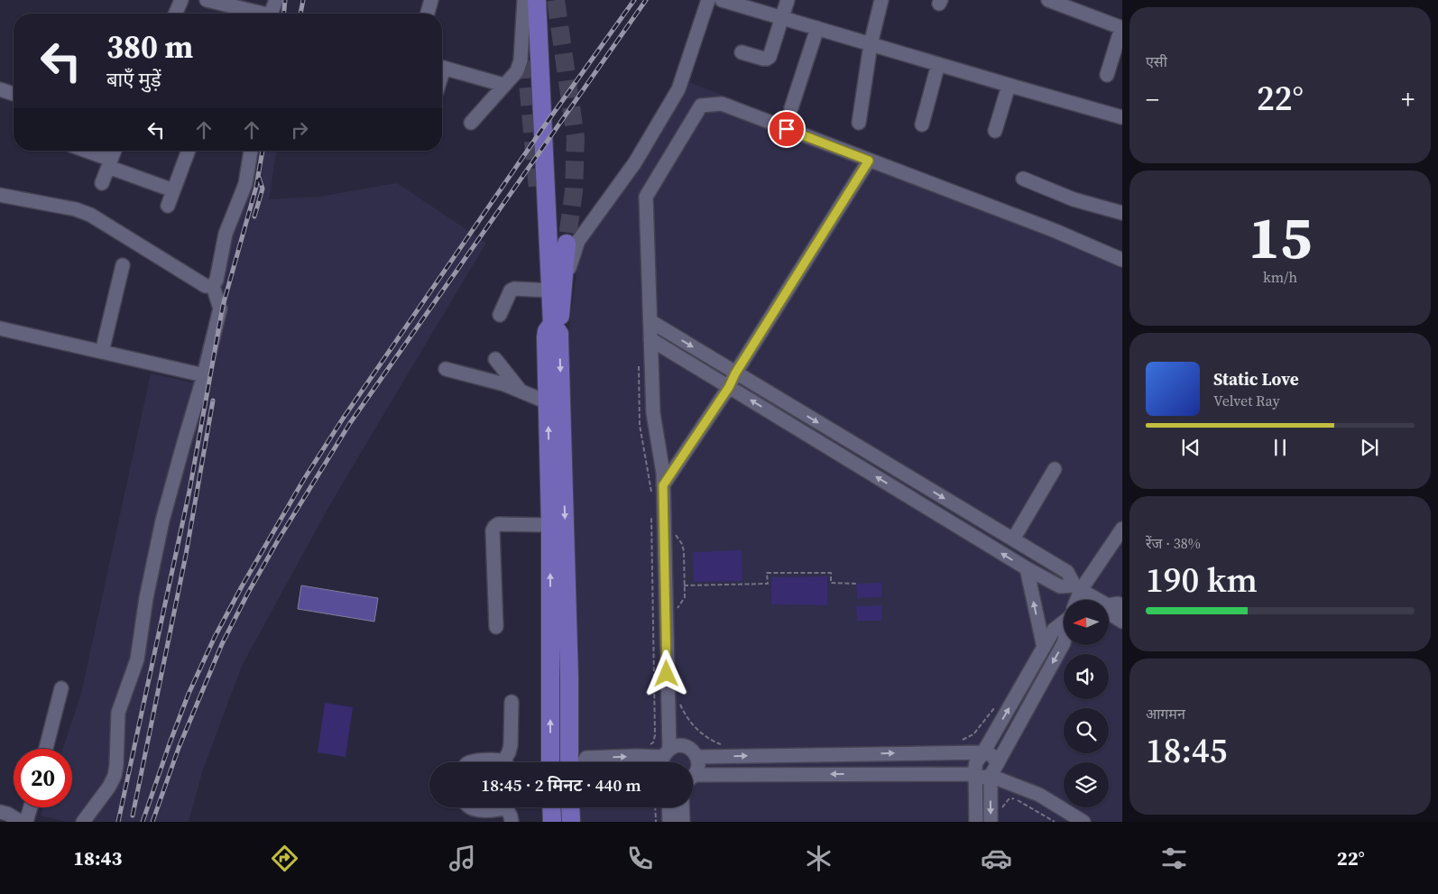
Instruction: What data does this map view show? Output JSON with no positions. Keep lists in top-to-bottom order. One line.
{"north":"left","page":{"tile":["एसी",["15","km/h"],["रेंज · 38%","190 km"],["आगमन","18:45"]],"turn":["380 m","बाएँ मुड़ें"],"heat":["−","22°","+"],"song":["Static Love","Velvet Ray"],"limit":"20","trip":"18:45 · 2 मिनट · 440 m","tabs":["18:43","22°"]}}
